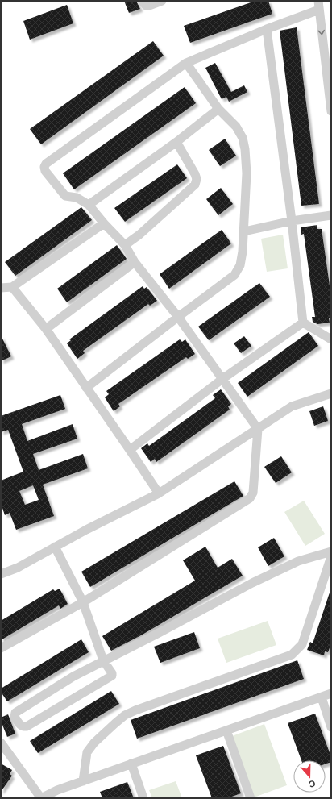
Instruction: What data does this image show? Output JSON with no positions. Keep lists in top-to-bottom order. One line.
{"north":"bottom"}
